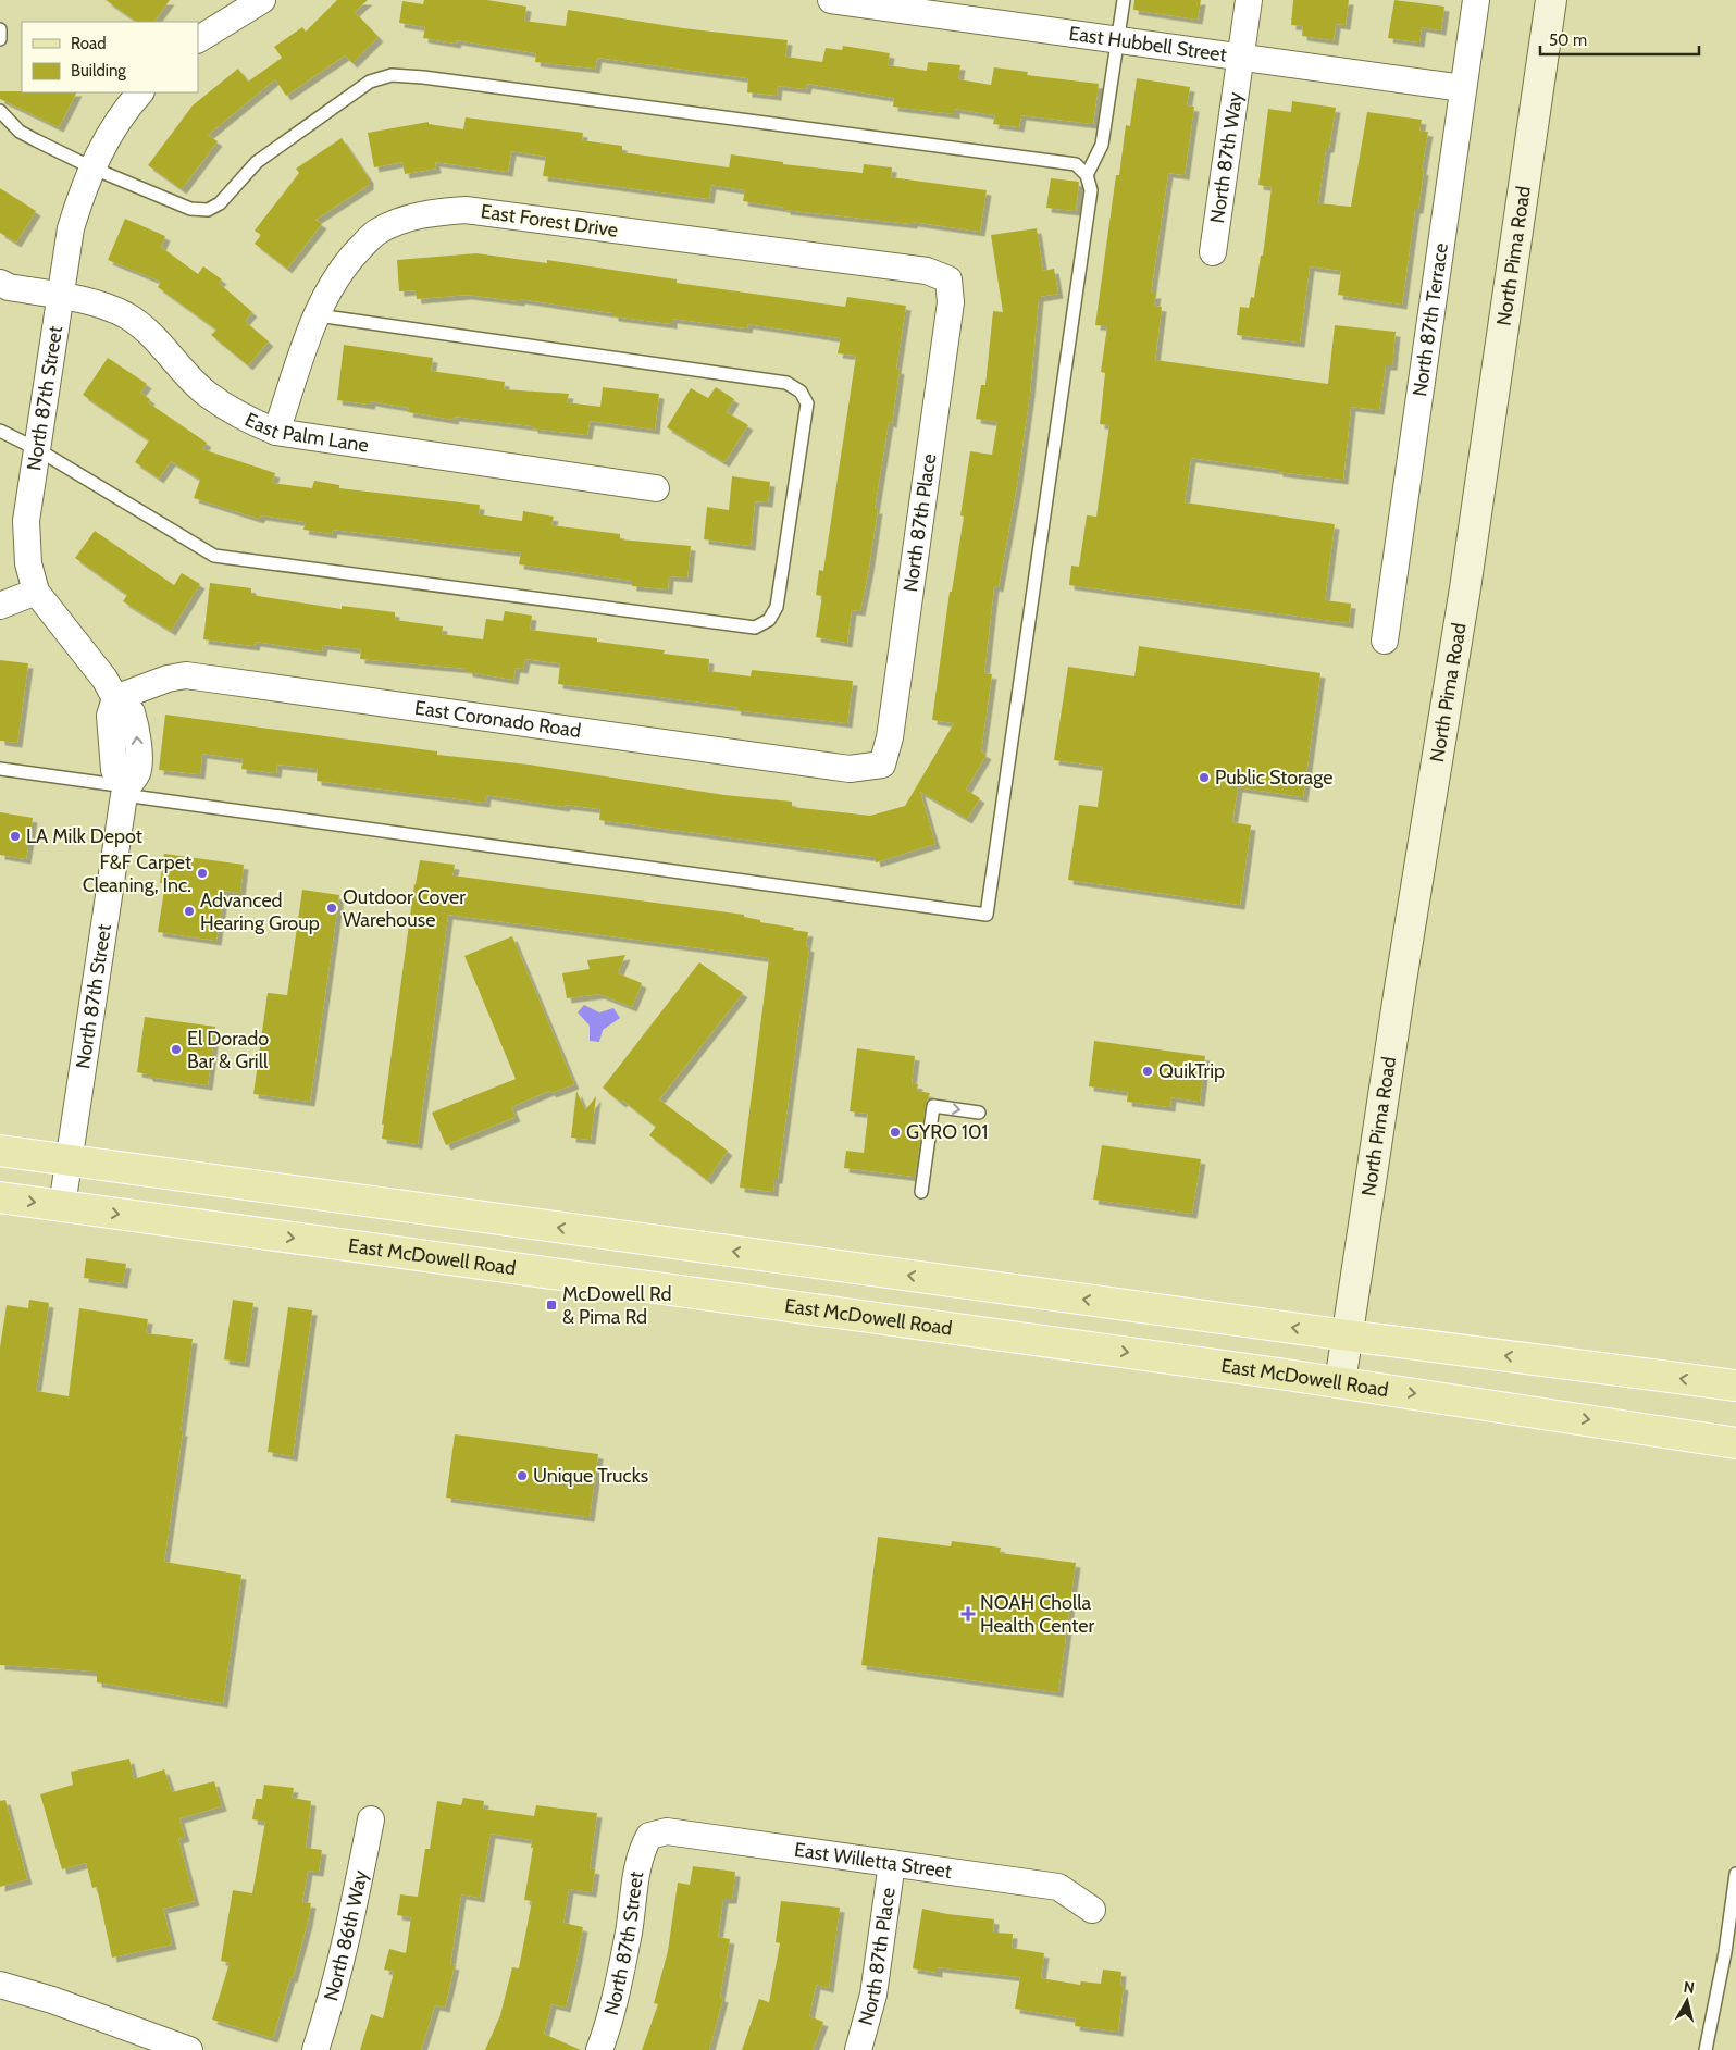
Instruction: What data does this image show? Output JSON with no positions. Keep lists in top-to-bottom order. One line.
{"streets":{"main road":["North Pima Road","East McDowell Road"],"street":["East Hubbell Street","North 87th Way","East Forest Drive","North 87th Terrace","North 87th Street","East Palm Lane","North 87th Place","East Coronado Road","East Willetta Street","North 86th Way"]},"crossings":[["East Hubbell Street","North 87th Way"],["East Hubbell Street","North 87th Terrace"],["East Forest Drive","East Palm Lane"],["East Forest Drive","North 87th Place"],["North Pima Road","East McDowell Road"],["North 87th Street","East Palm Lane"],["North 87th Street","East Coronado Road"],["North 87th Street","East McDowell Road"],["North 87th Street","East Willetta Street"],["North 87th Place","East Coronado Road"],["North 87th Place","East Willetta Street"]],"places":{"other":["Public Storage","LA Milk Depot","F&F Carpet Cleaning, Inc.","Outdoor Cover Warehouse","Advanced Hearing Group","El Dorado Bar & Grill","QuikTrip","GYRO 101","Unique Trucks"],"transit":["McDowell Rd & Pima Rd"],"health":["NOAH Cholla Health Center"]},"legend":["Road","Building"],"scale_bar":"50 m","north":"top"}
